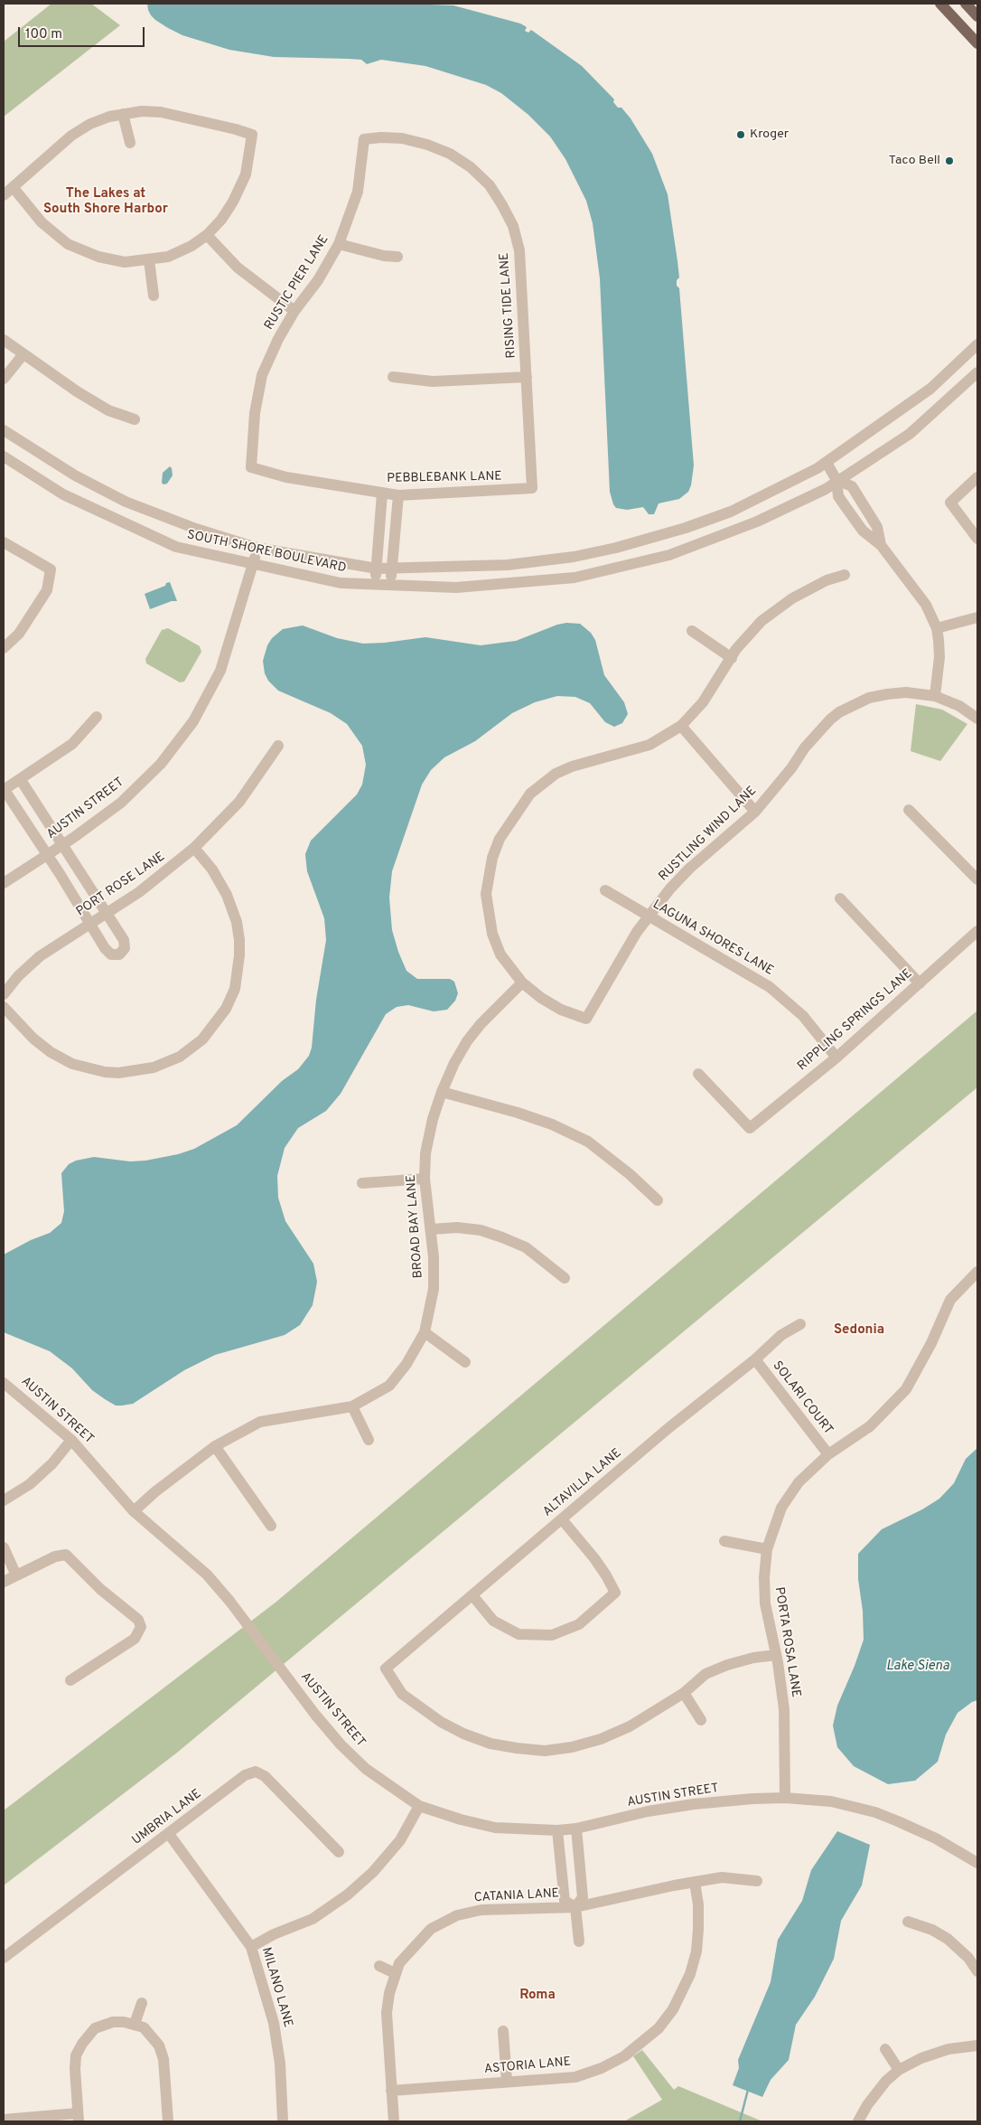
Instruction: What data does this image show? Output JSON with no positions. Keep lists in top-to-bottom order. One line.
{"streets":{"street":["RUSTIC PIER LANE","RISING TIDE LANE","PEBBLEBANK LANE","SOUTH SHORE BOULEVARD","AUSTIN STREET","RUSTLING WIND LANE","PORT ROSE LANE","LAGUNA SHORES LANE","RIPPLING SPRINGS LANE","BROAD BAY LANE","SOLARI COURT","ALTAVILLA LANE","PORTA ROSA LANE","UMBRIA LANE","CATANIA LANE","MILANO LANE","ASTORIA LANE"]},"crossings":[["RUSTIC PIER LANE","RISING TIDE LANE"],["RUSTIC PIER LANE","PEBBLEBANK LANE"],["RISING TIDE LANE","PEBBLEBANK LANE"],["SOUTH SHORE BOULEVARD","AUSTIN STREET"],["AUSTIN STREET","BROAD BAY LANE"],["AUSTIN STREET","PORTA ROSA LANE"],["RUSTLING WIND LANE","LAGUNA SHORES LANE"],["RUSTLING WIND LANE","BROAD BAY LANE"],["LAGUNA SHORES LANE","RIPPLING SPRINGS LANE"],["SOLARI COURT","ALTAVILLA LANE"],["SOLARI COURT","PORTA ROSA LANE"],["UMBRIA LANE","MILANO LANE"],["CATANIA LANE","ASTORIA LANE"]],"districts":["The Lakes at South Shore Harbor","Sedonia","Roma"],"water":["Lake Siena"],"places":["Kroger","Taco Bell"],"scale_bar":"100 m"}
